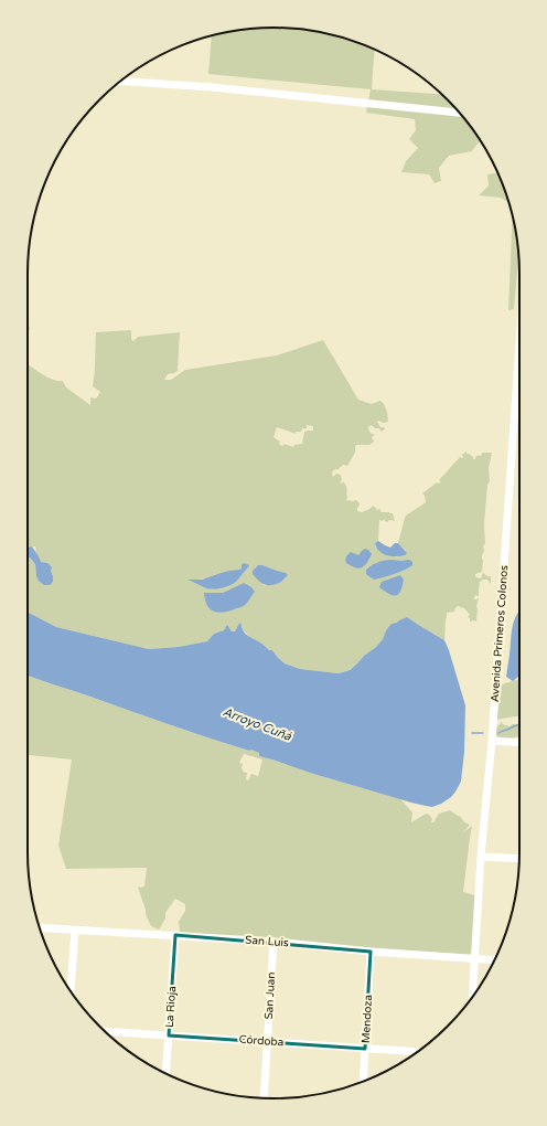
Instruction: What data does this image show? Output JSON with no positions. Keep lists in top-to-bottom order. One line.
{"streets":{"street":["Avenida Primeros Colonos","San Luis","San Juan","La Rioja","Mendoza","Córdoba"]},"crossings":[["Avenida Primeros Colonos","San Luis"],["San Luis","San Juan"],["San Luis","La Rioja"],["San Luis","Mendoza"],["San Juan","Córdoba"],["La Rioja","Córdoba"],["Mendoza","Córdoba"]],"water":["Arroyo Cuñá"]}
